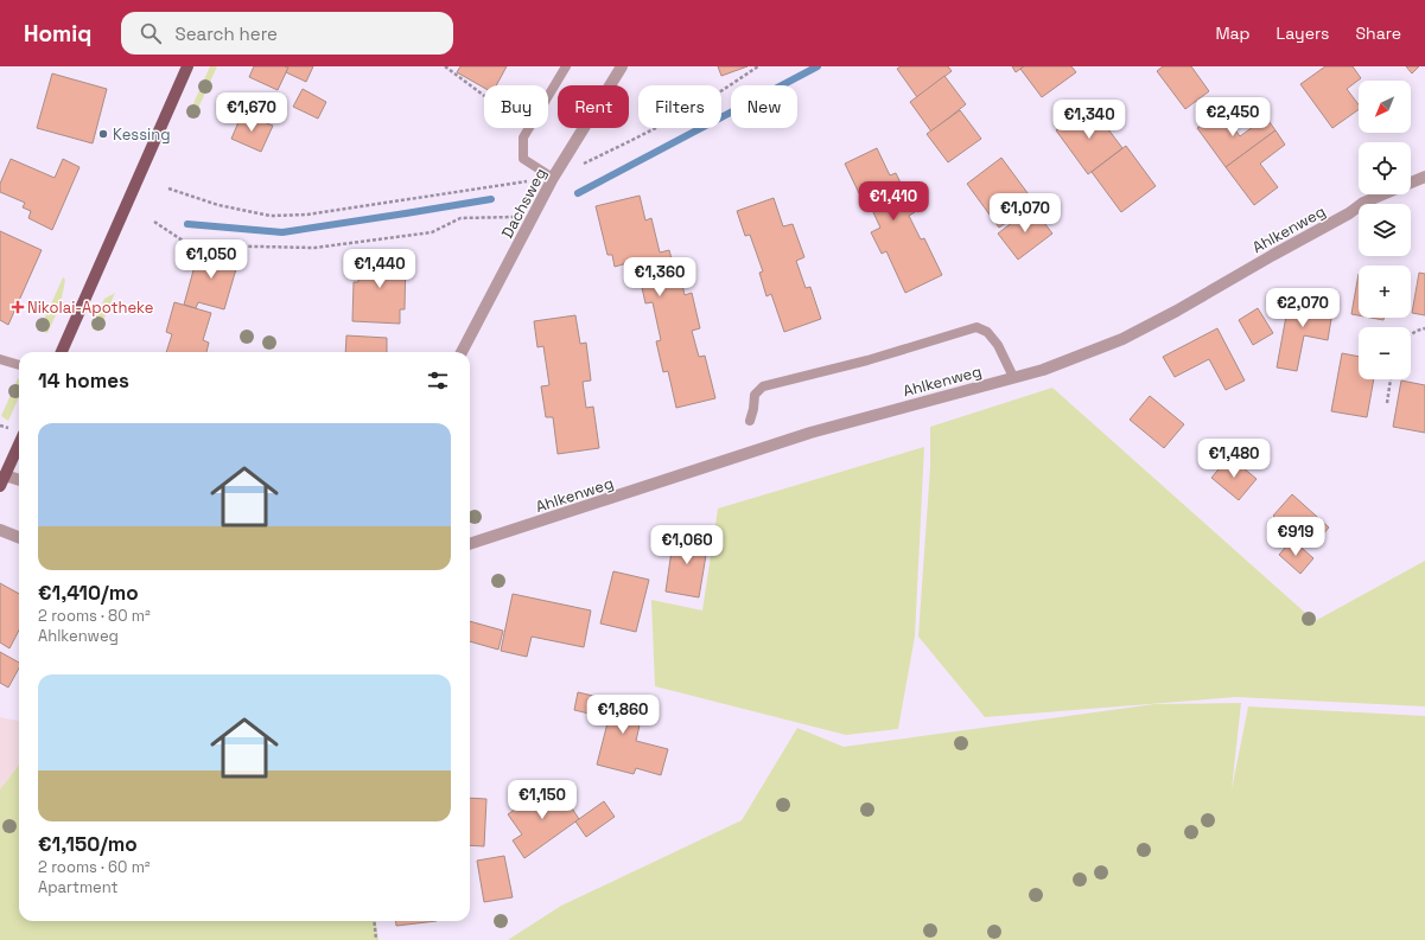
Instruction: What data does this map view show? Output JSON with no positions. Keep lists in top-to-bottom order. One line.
{"streets":{"street":["Dachsweg","Ahlkenweg"]},"places":{"other":["Kessing"],"health":["Nikolai-Apotheke"]},"north":"bottom left","page":{"header":"Homiq","search":"Search here","nav":["Map","Layers","Share"],"map_buttons":["+","−"],"chip":["Buy","Rent","Filters","New"],"price":["€1,670","€2,450","€1,340","€1,410","€1,070","€1,050","€1,440","€1,360","€2,070","€1,480","€919","€1,060","€1,860","€1,150"],"heading":"14 homes","list":[{"name":"€1,410/mo","note":"2 rooms · 80 m² · Ahlkenweg"},{"name":"€1,150/mo","note":"2 rooms · 60 m² · Apartment"}]}}
